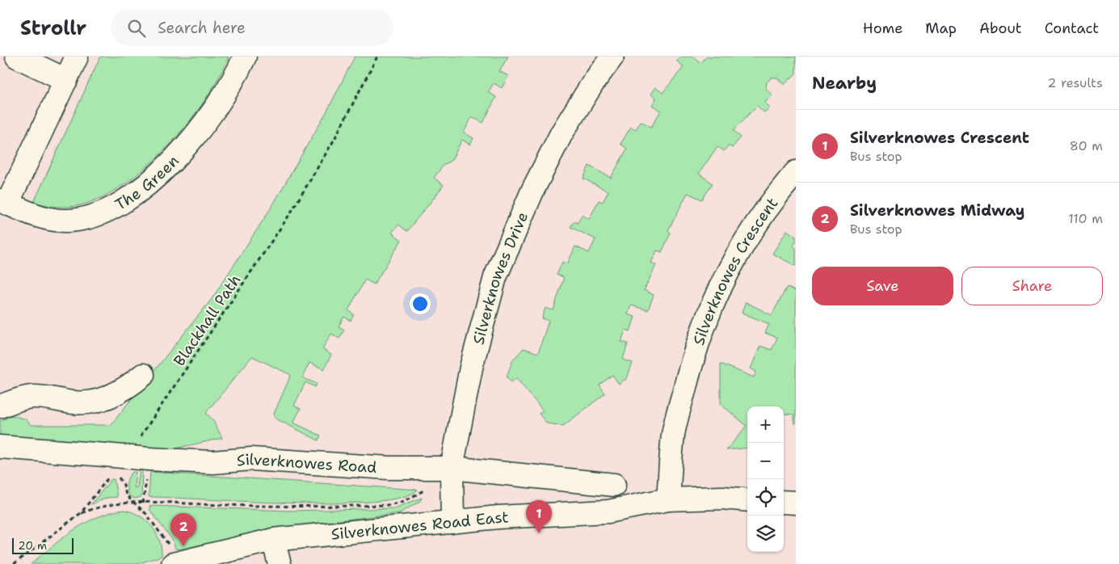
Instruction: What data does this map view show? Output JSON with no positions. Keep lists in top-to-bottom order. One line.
{"streets":{"street":["The Green","Silverknowes Crescent","Silverknowes Drive","Silverknowes Road","Silverknowes Road East"],"path":["Blackhall Path"]},"crossings":[["Silverknowes Crescent","Silverknowes Road East"],["Silverknowes Drive","Silverknowes Road"],["Silverknowes Drive","Silverknowes Road East"],["Blackhall Path","Silverknowes Road"]],"scale_bar":"20 m","page":{"header":"Strollr","search":"Search here","nav":["Home","Map","About","Contact"],"heading":["Nearby","2 results"],"list":[{"mark":"1","name":"Silverknowes Crescent","note":"Bus stop","value":"80 m"},{"mark":"2","name":"Silverknowes Midway","note":"Bus stop","value":"110 m"}],"buttons":["Save","Share"],"map_buttons":["+","−"],"pins":["1","2"],"scale":"20 m"}}
